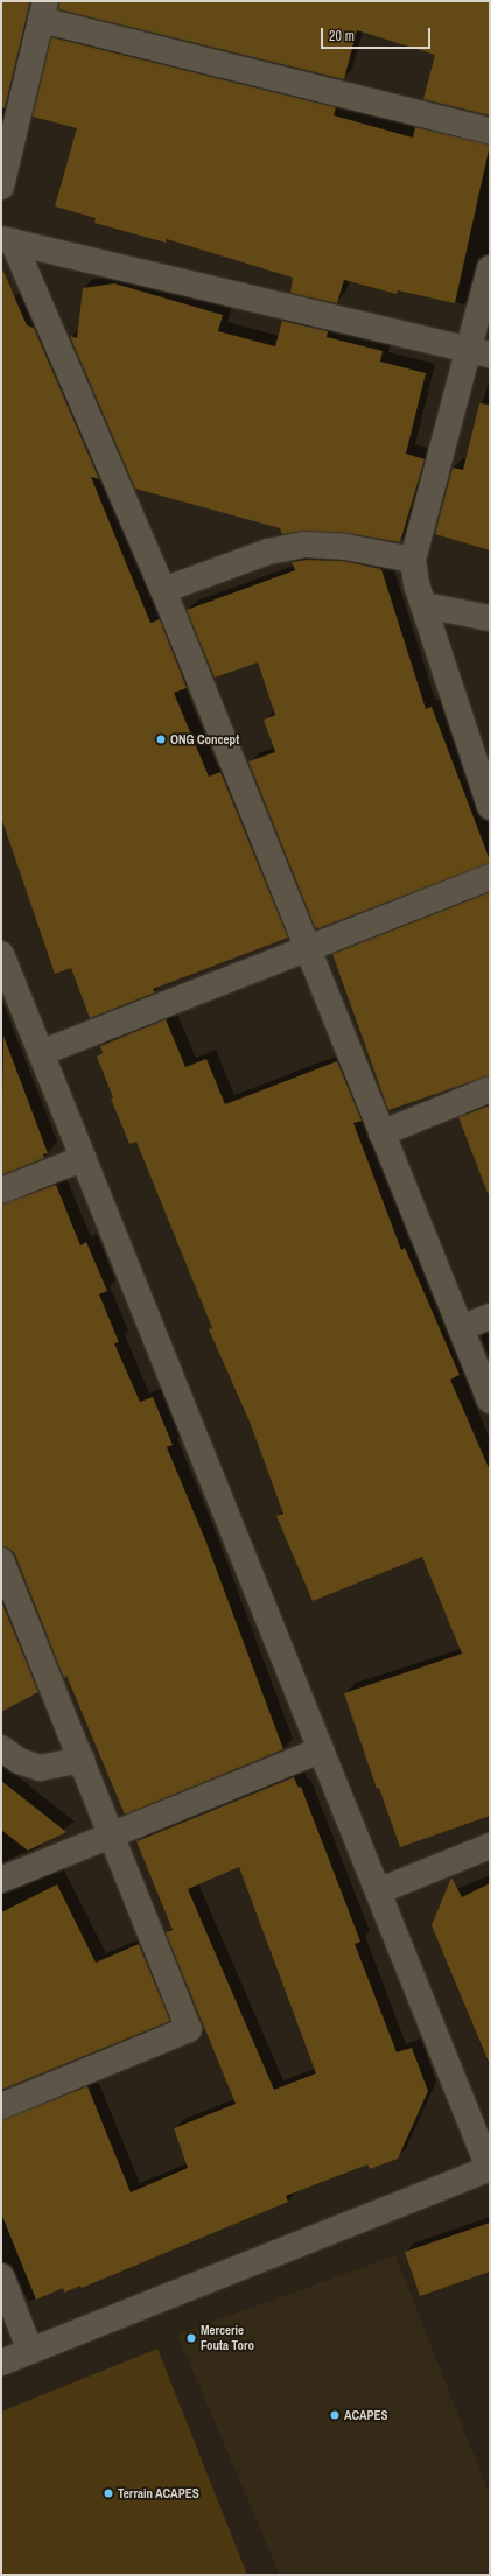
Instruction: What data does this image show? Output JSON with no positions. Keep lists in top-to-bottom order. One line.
{"places":["ONG Concept","Mercerie Fouta Toro","ACAPES","Terrain ACAPES"],"scale_bar":"20 m"}
